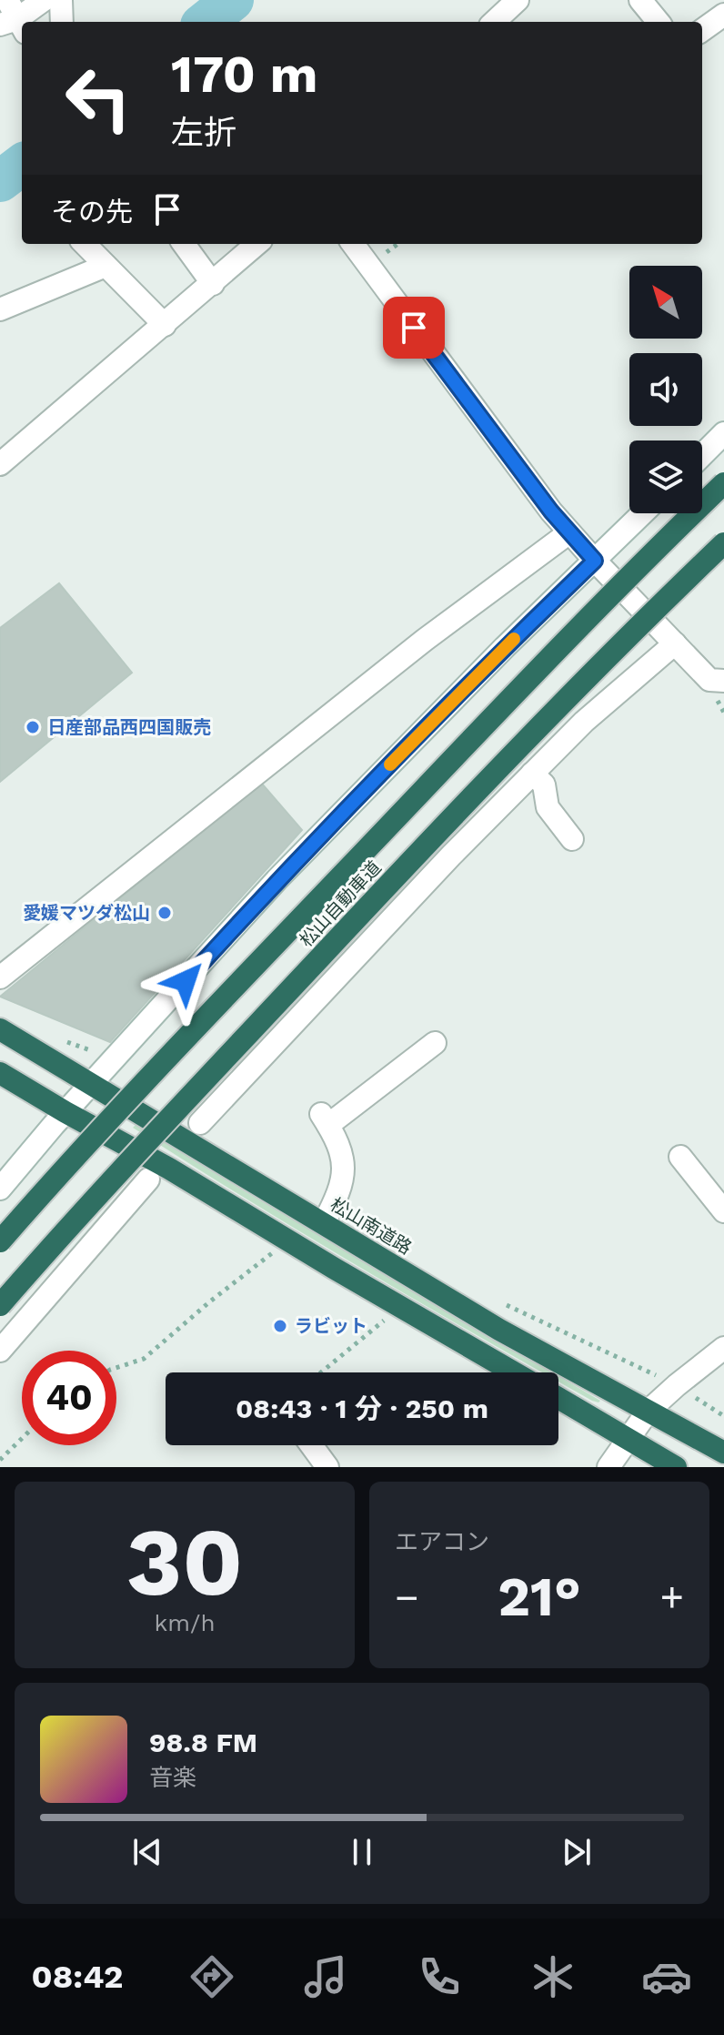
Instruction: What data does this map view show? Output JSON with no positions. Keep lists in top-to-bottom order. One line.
{"streets":{"highway":["松山自動車道","松山南道路"]},"places":["日産部品西四国販売","愛媛マツダ松山","ラビット"],"north":"top left","page":{"turn":["170 m","左折"],"then":"その先","limit":"40","trip":"08:43 · 1 分 · 250 m","tile":[["30","km/h"],"エアコン"],"heat":["−","21°","+"],"song":["98.8 FM","音楽"],"tabs":"08:42"}}
